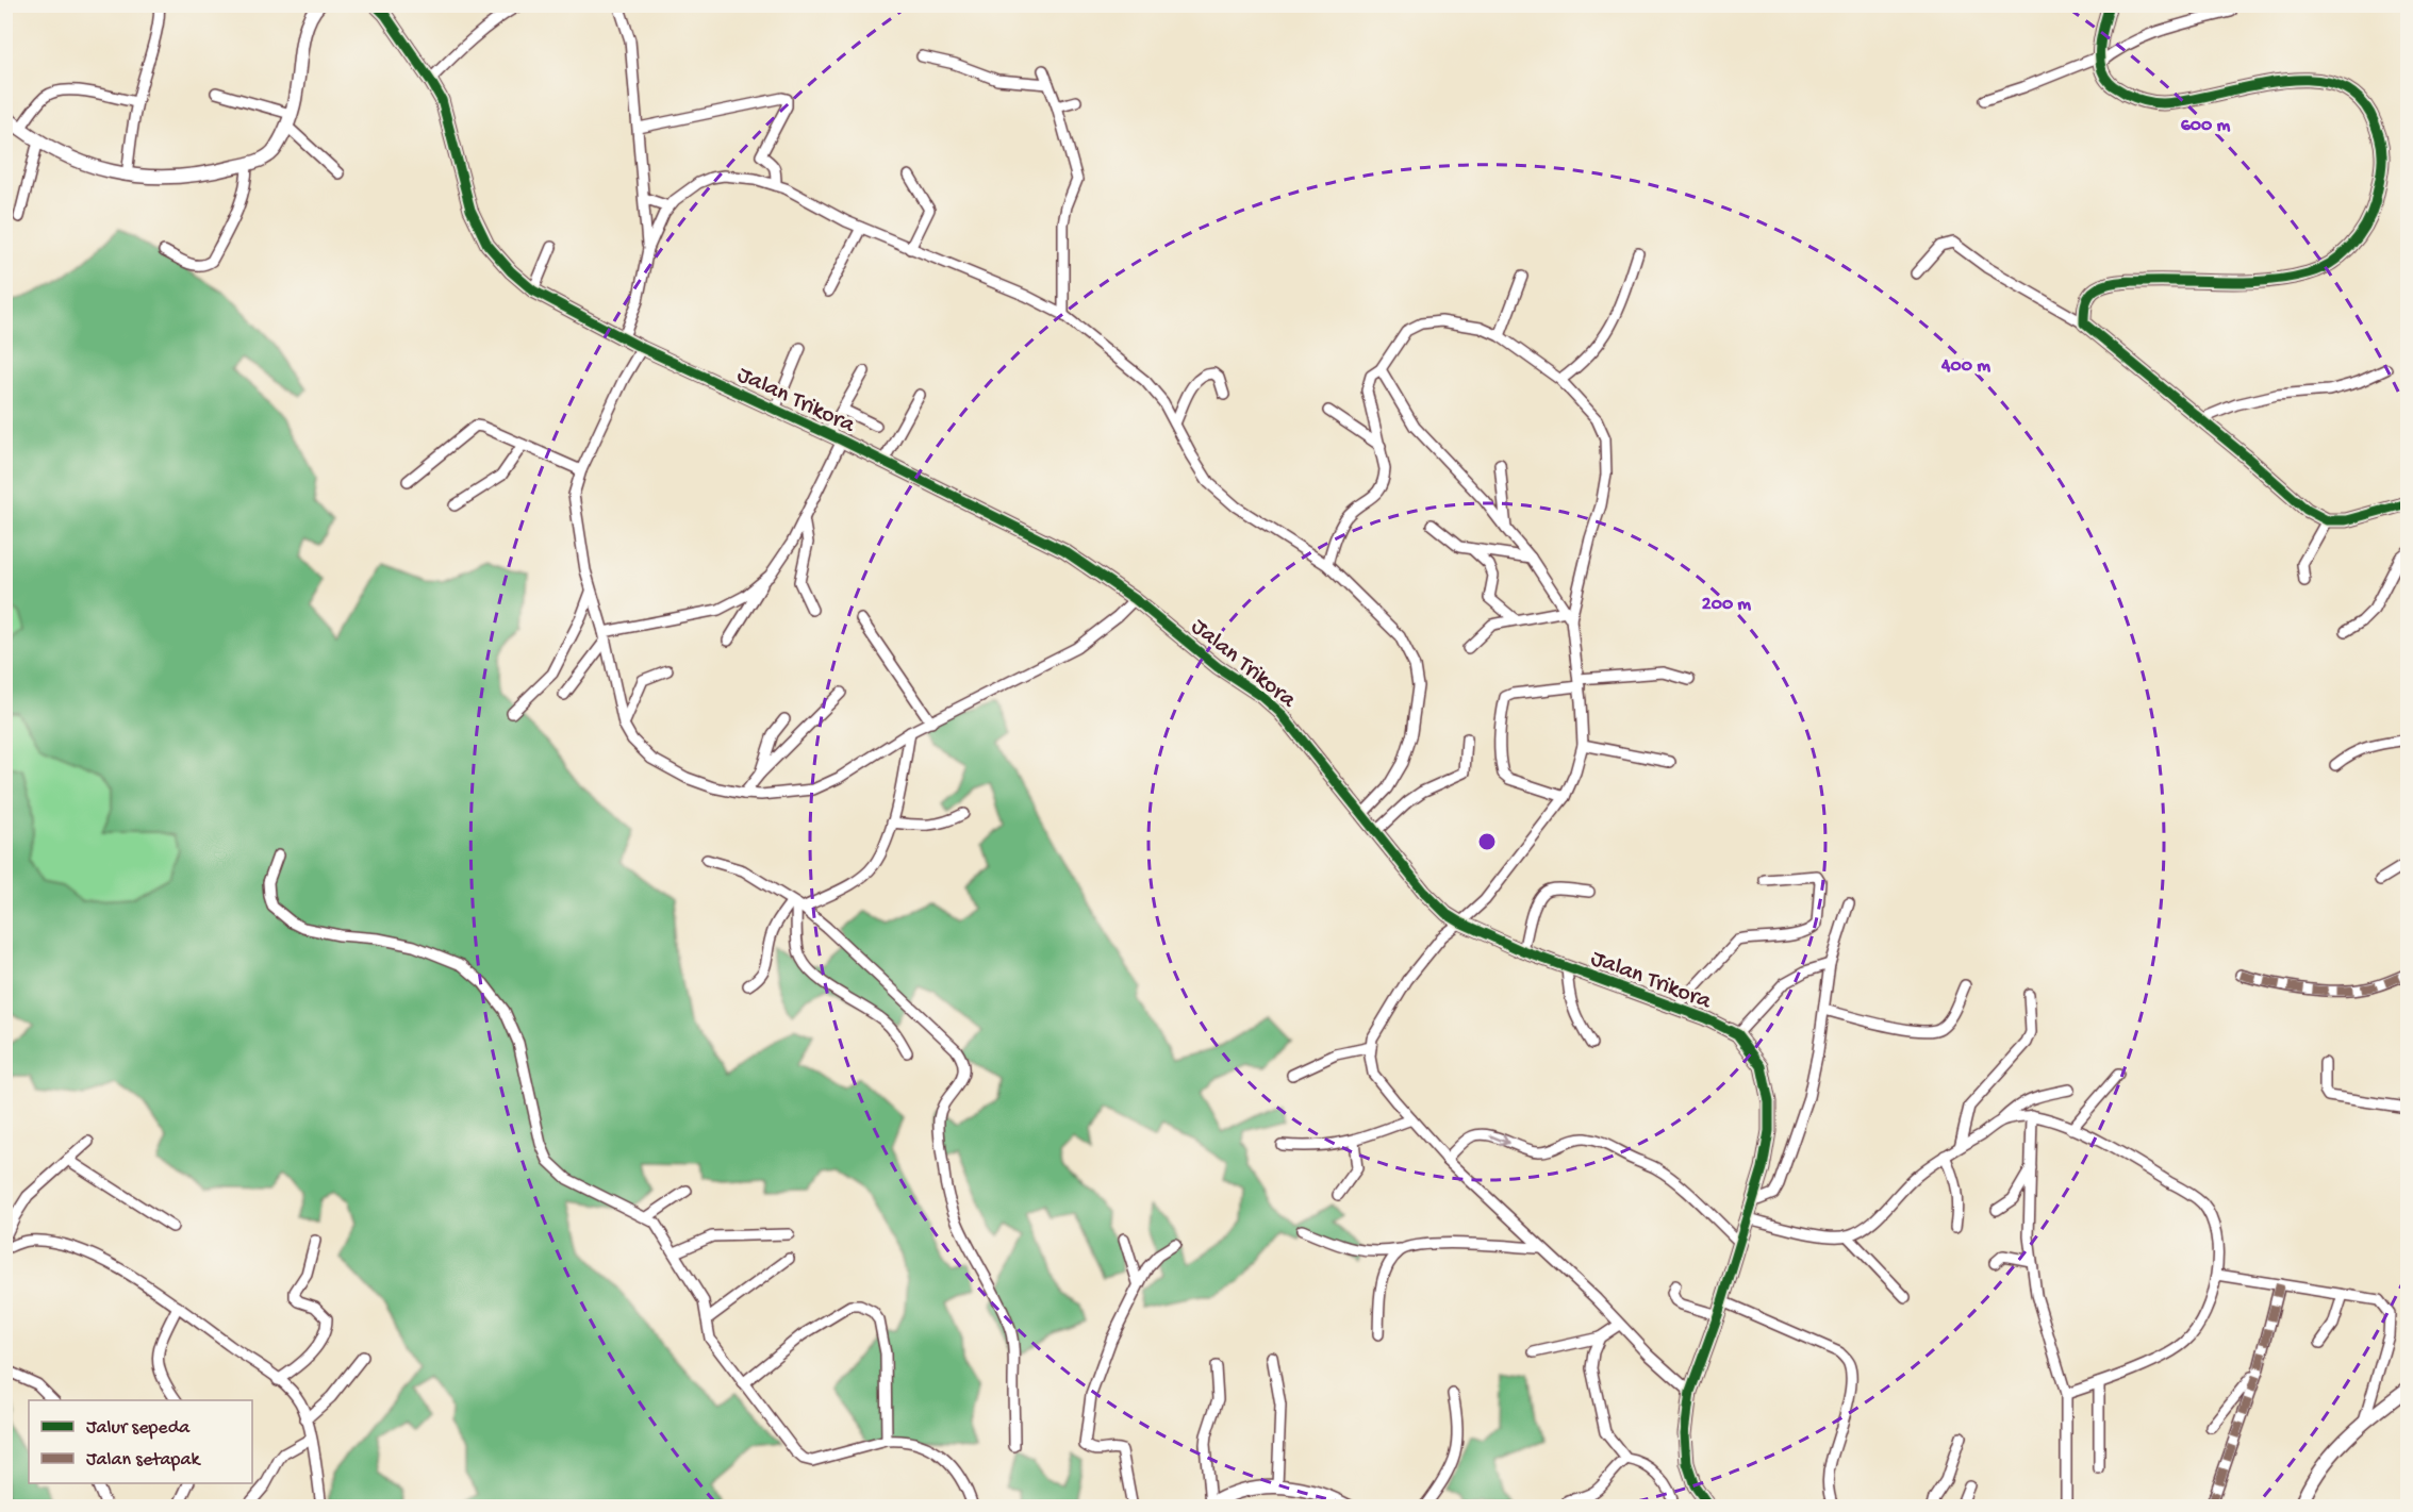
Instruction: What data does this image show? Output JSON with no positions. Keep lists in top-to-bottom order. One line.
{"streets":{"street":["Jalan Trikora"]},"legend":["Jalur sepeda","Jalan setapak"],"rings":["600 m","400 m","200 m"]}
